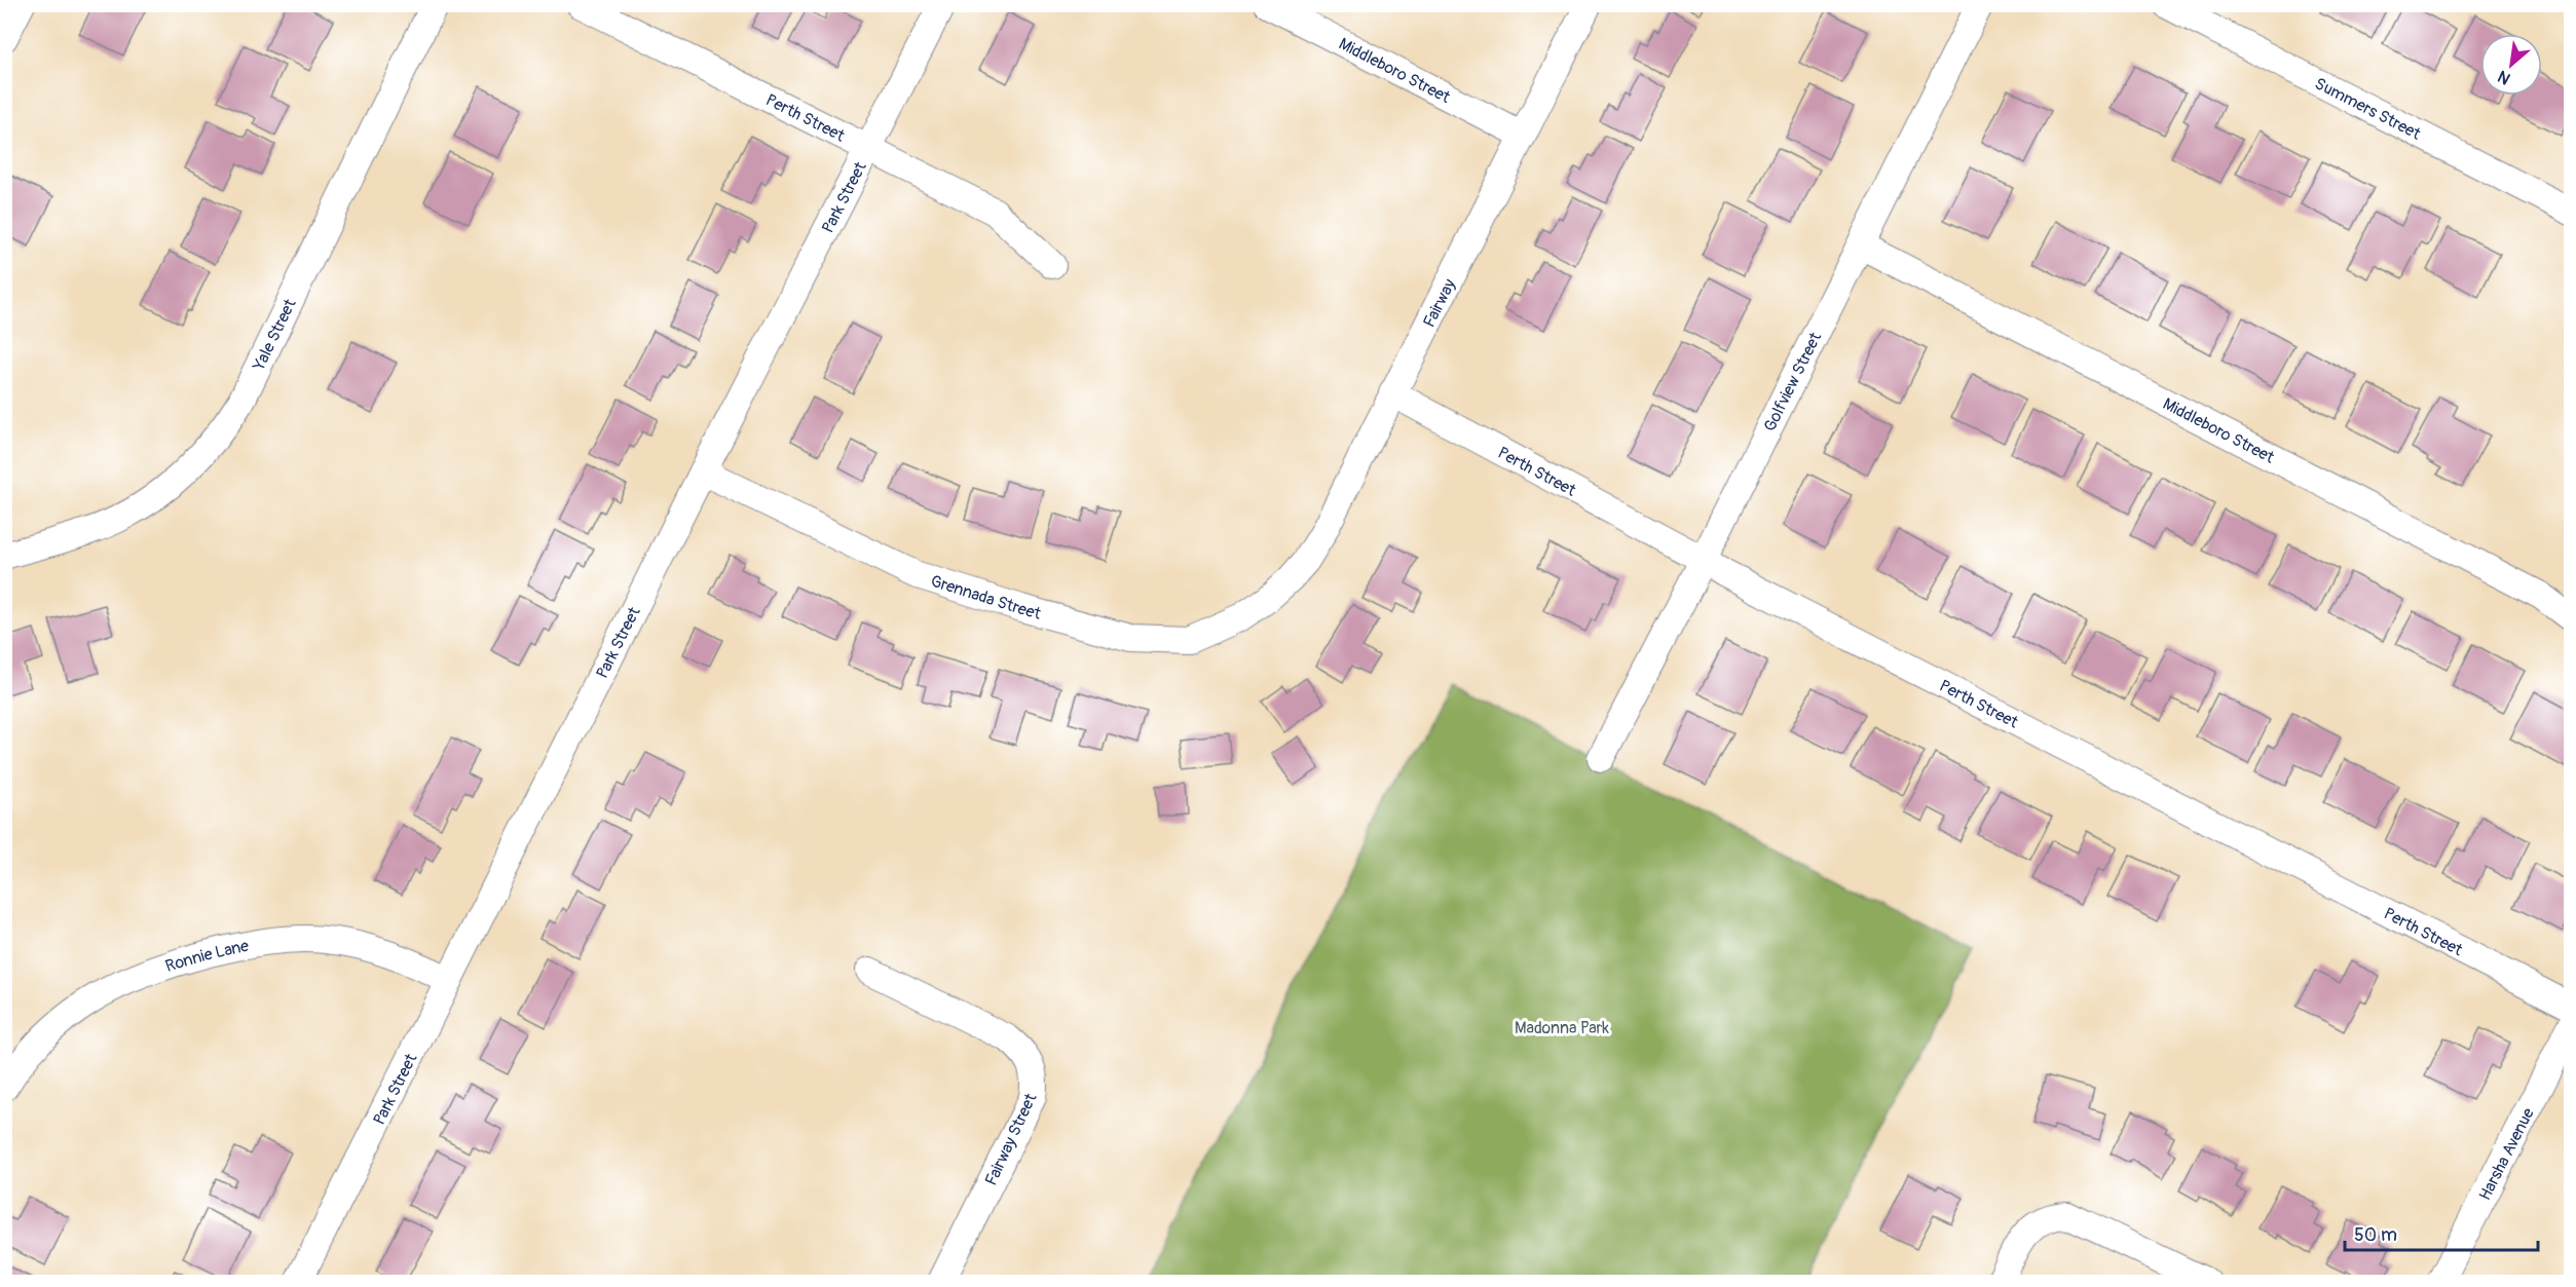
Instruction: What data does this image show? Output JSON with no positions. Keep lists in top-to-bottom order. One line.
{"streets":{"street":["Middleboro Street","Summers Street","Perth Street","Park Street","Fairway","Yale Street","Golfview Street","Grennada Street","Ronnie Lane","Fairway Street","Harsha Avenue"]},"crossings":[["Middleboro Street","Fairway"],["Middleboro Street","Golfview Street"],["Perth Street","Park Street"],["Perth Street","Fairway"],["Perth Street","Golfview Street"],["Park Street","Grennada Street"],["Park Street","Ronnie Lane"],["Fairway","Grennada Street"]],"parks":["Madonna Park"],"scale_bar":"50 m","north":"bottom left"}
